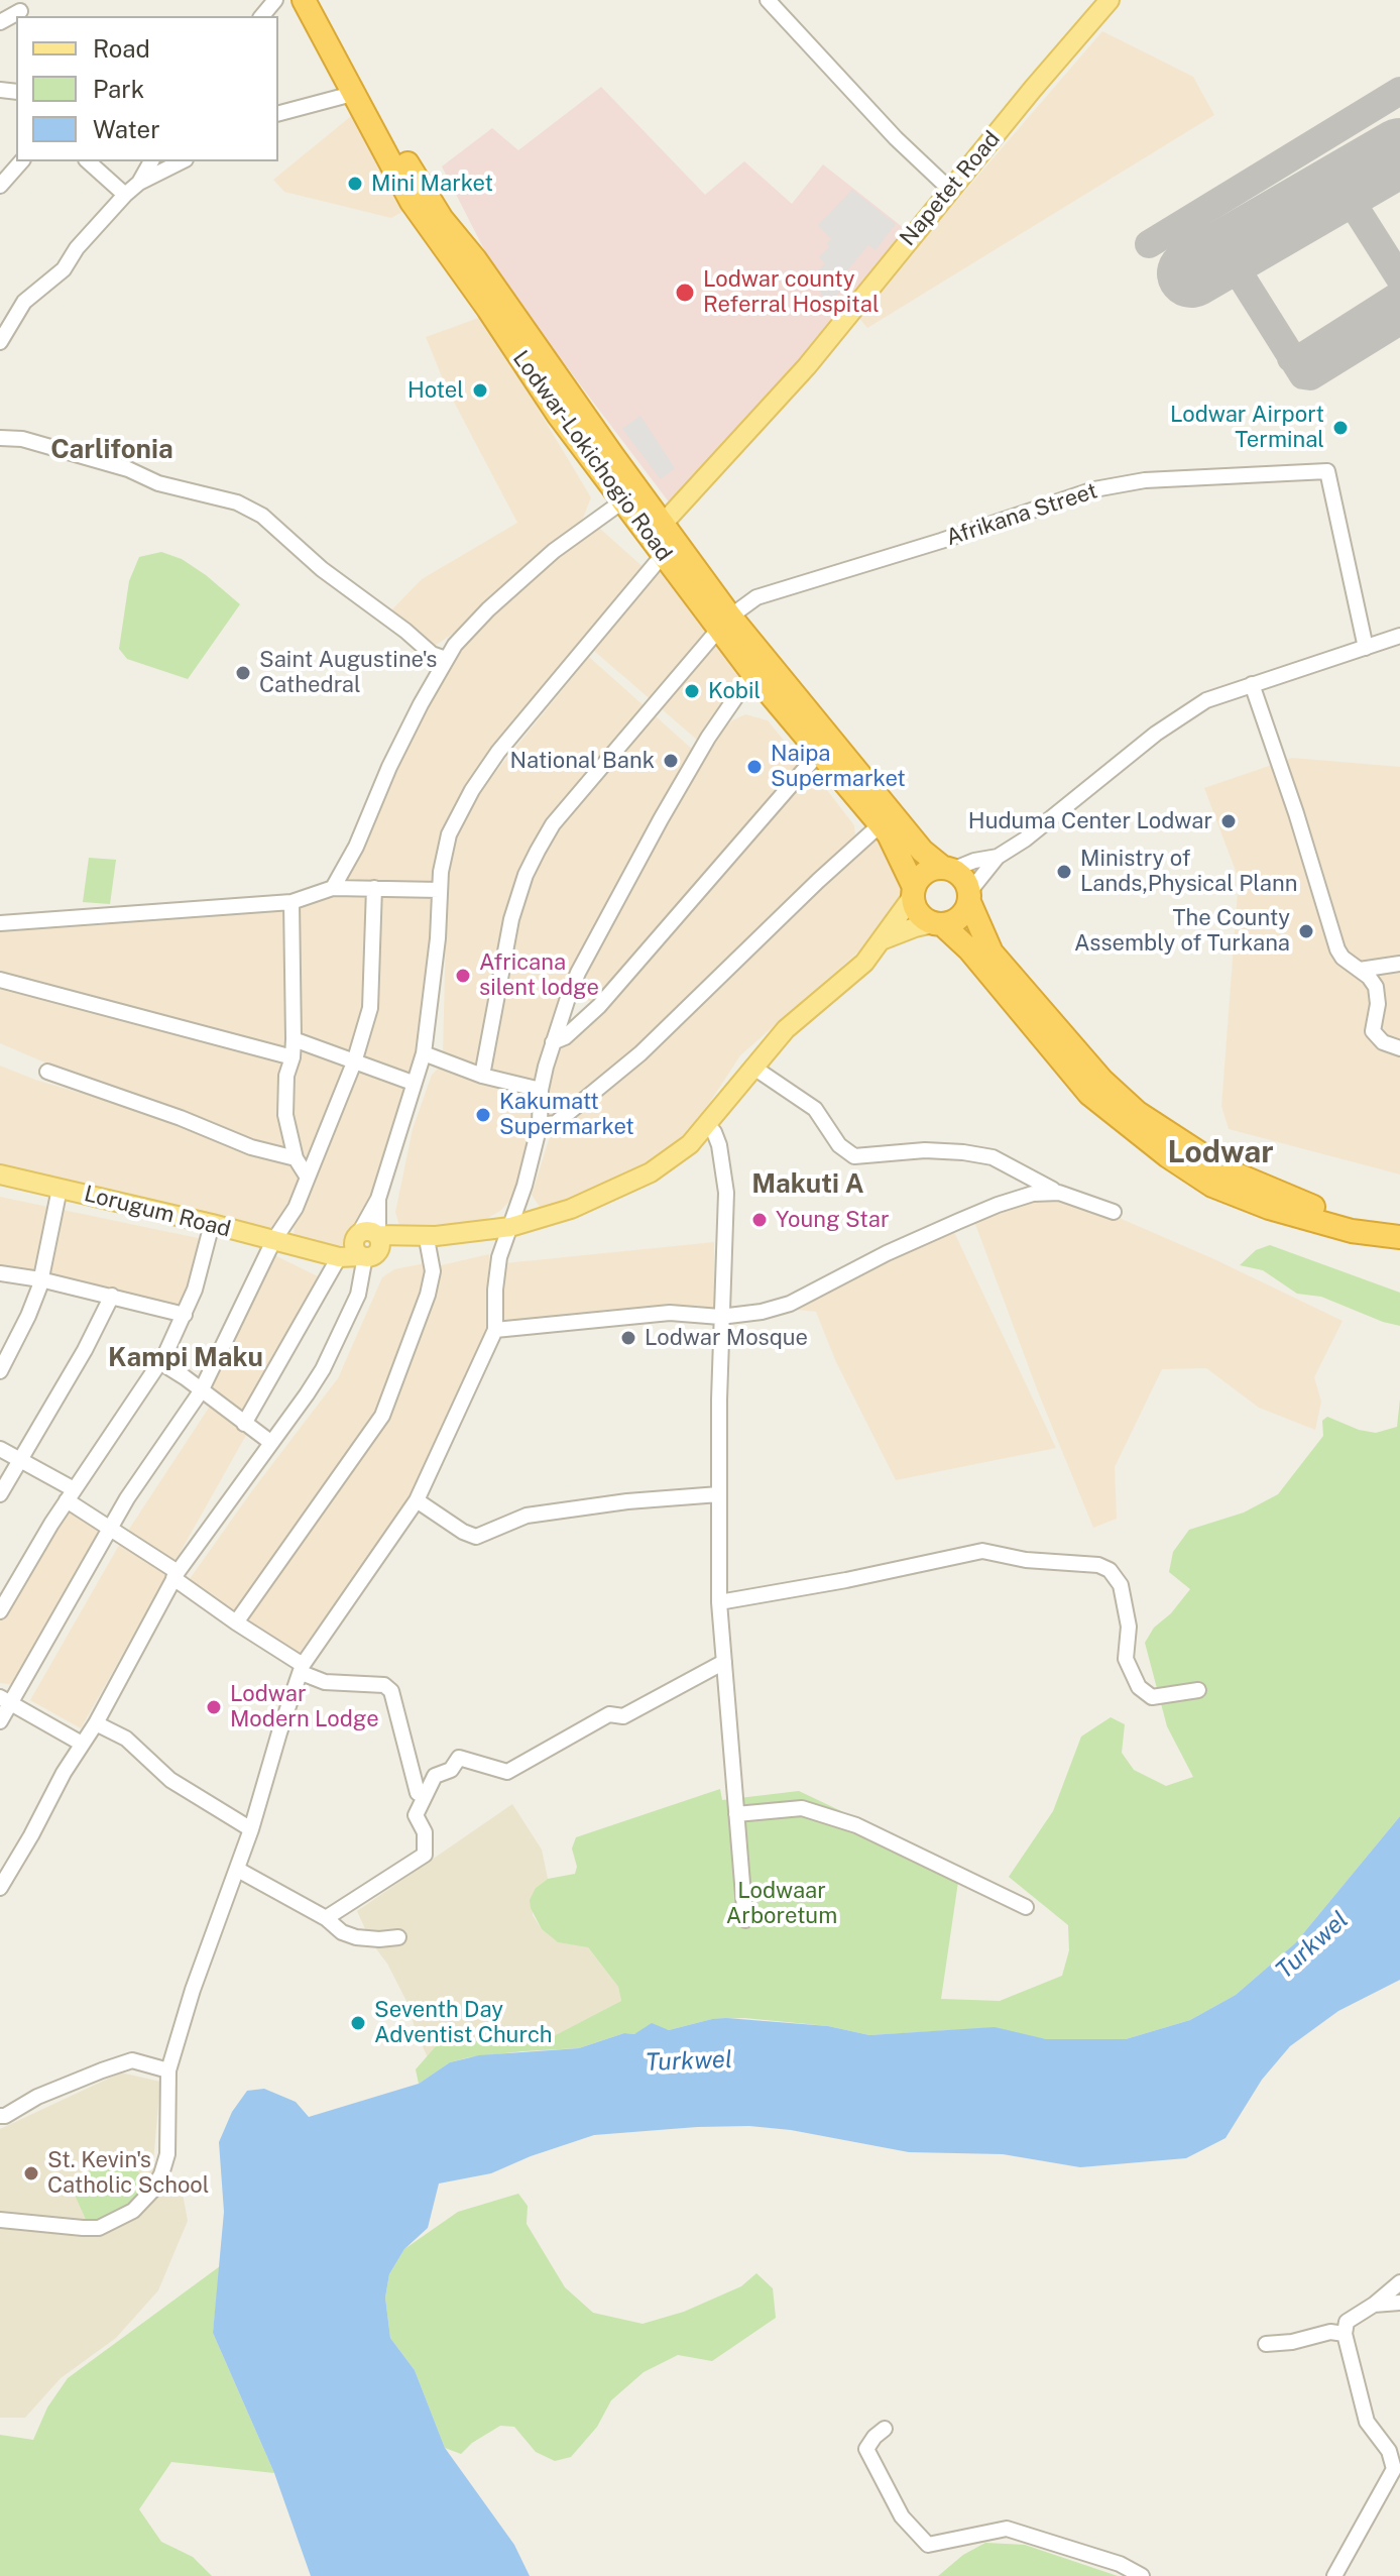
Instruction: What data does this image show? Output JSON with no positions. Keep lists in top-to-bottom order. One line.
{"streets":{"highway":["Lodwar-Lokichogio Road"],"main road":["Napetet Road","Lorugum Road"],"street":["Afrikana Street"]},"crossings":[["Napetet Road","Lodwar-Lokichogio Road"],["Lodwar-Lokichogio Road","Afrikana Street"]],"districts":["Carlifonia","Lodwar","Makuti A","Kampi Maku"],"water":["Turkwel"],"parks":["Lodwaar Arboretum"],"places":["Mini Market","Lodwar county Referral Hospital","Hotel","Lodwar Airport Terminal","Saint Augustine's Cathedral","Kobil","National Bank","Naipa Supermarket","Huduma Center Lodwar","Ministry of Lands,Physical Plann","The County Assembly of Turkana","Africana silent lodge","Kakumatt Supermarket","Young Star","Lodwar Mosque","Lodwar Modern Lodge","Seventh Day Adventist Church","St. Kevin's Catholic School"],"legend":["Road","Park","Water"]}
